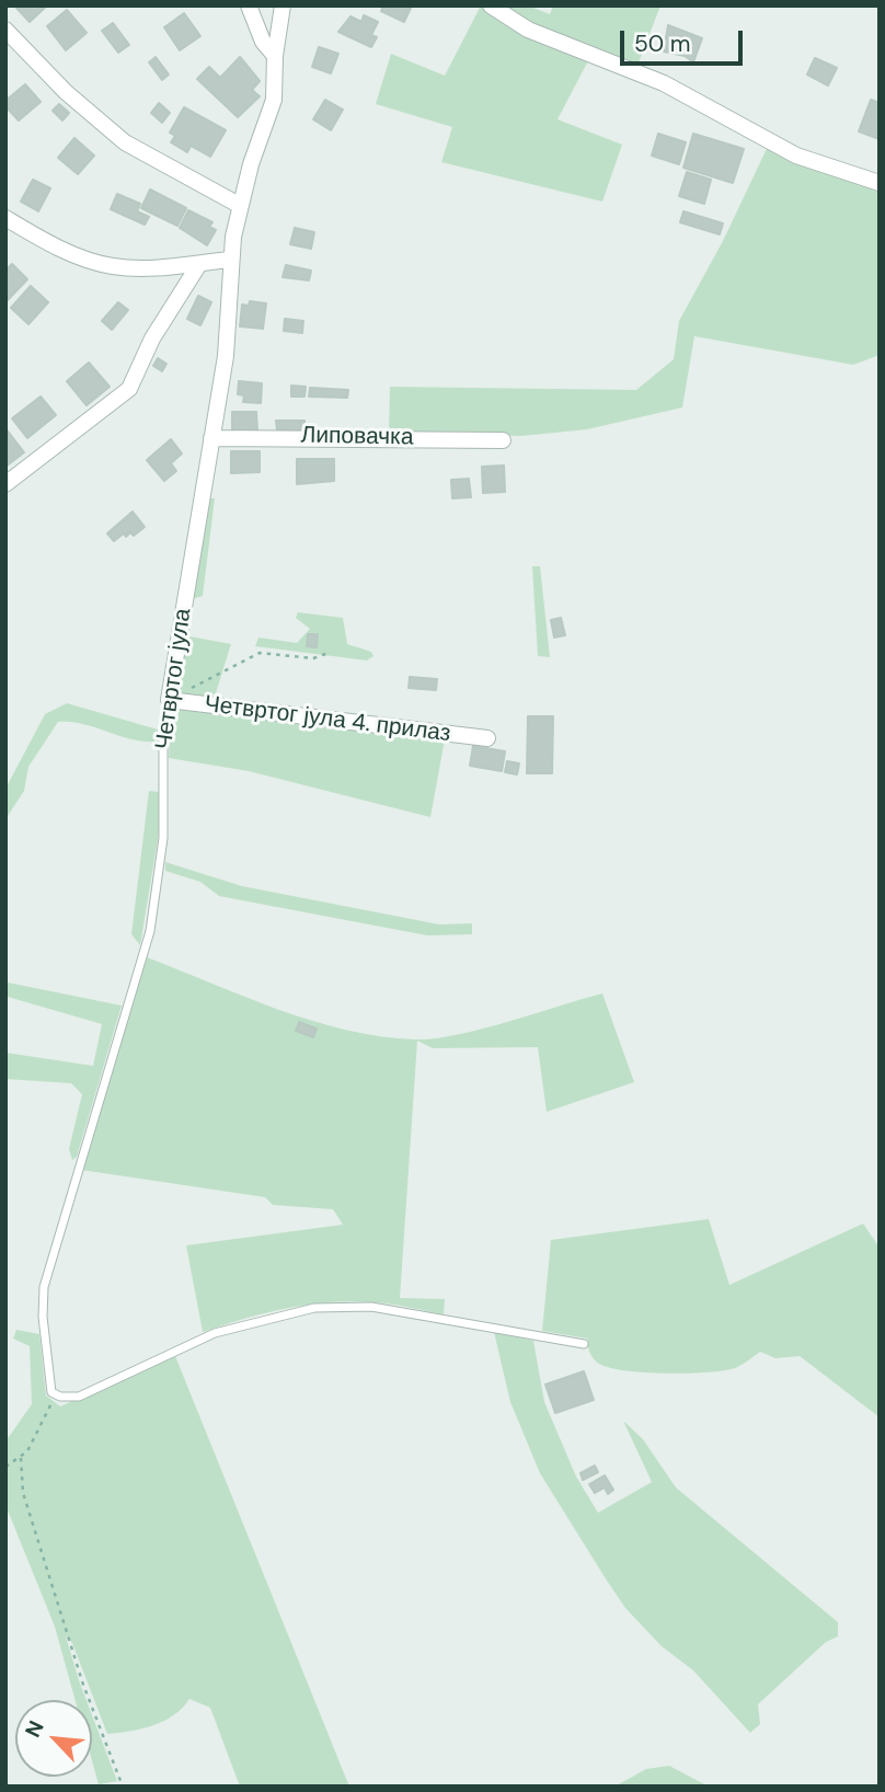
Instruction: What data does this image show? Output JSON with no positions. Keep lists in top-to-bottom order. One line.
{"streets":{"street":["Липовачка","Четвртог јула","Четвртог јула 4. прилаз"]},"crossings":[["Липовачка","Четвртог јула"],["Четвртог јула","Четвртог јула 4. прилаз"]],"scale_bar":"50 m","north":"top left"}
